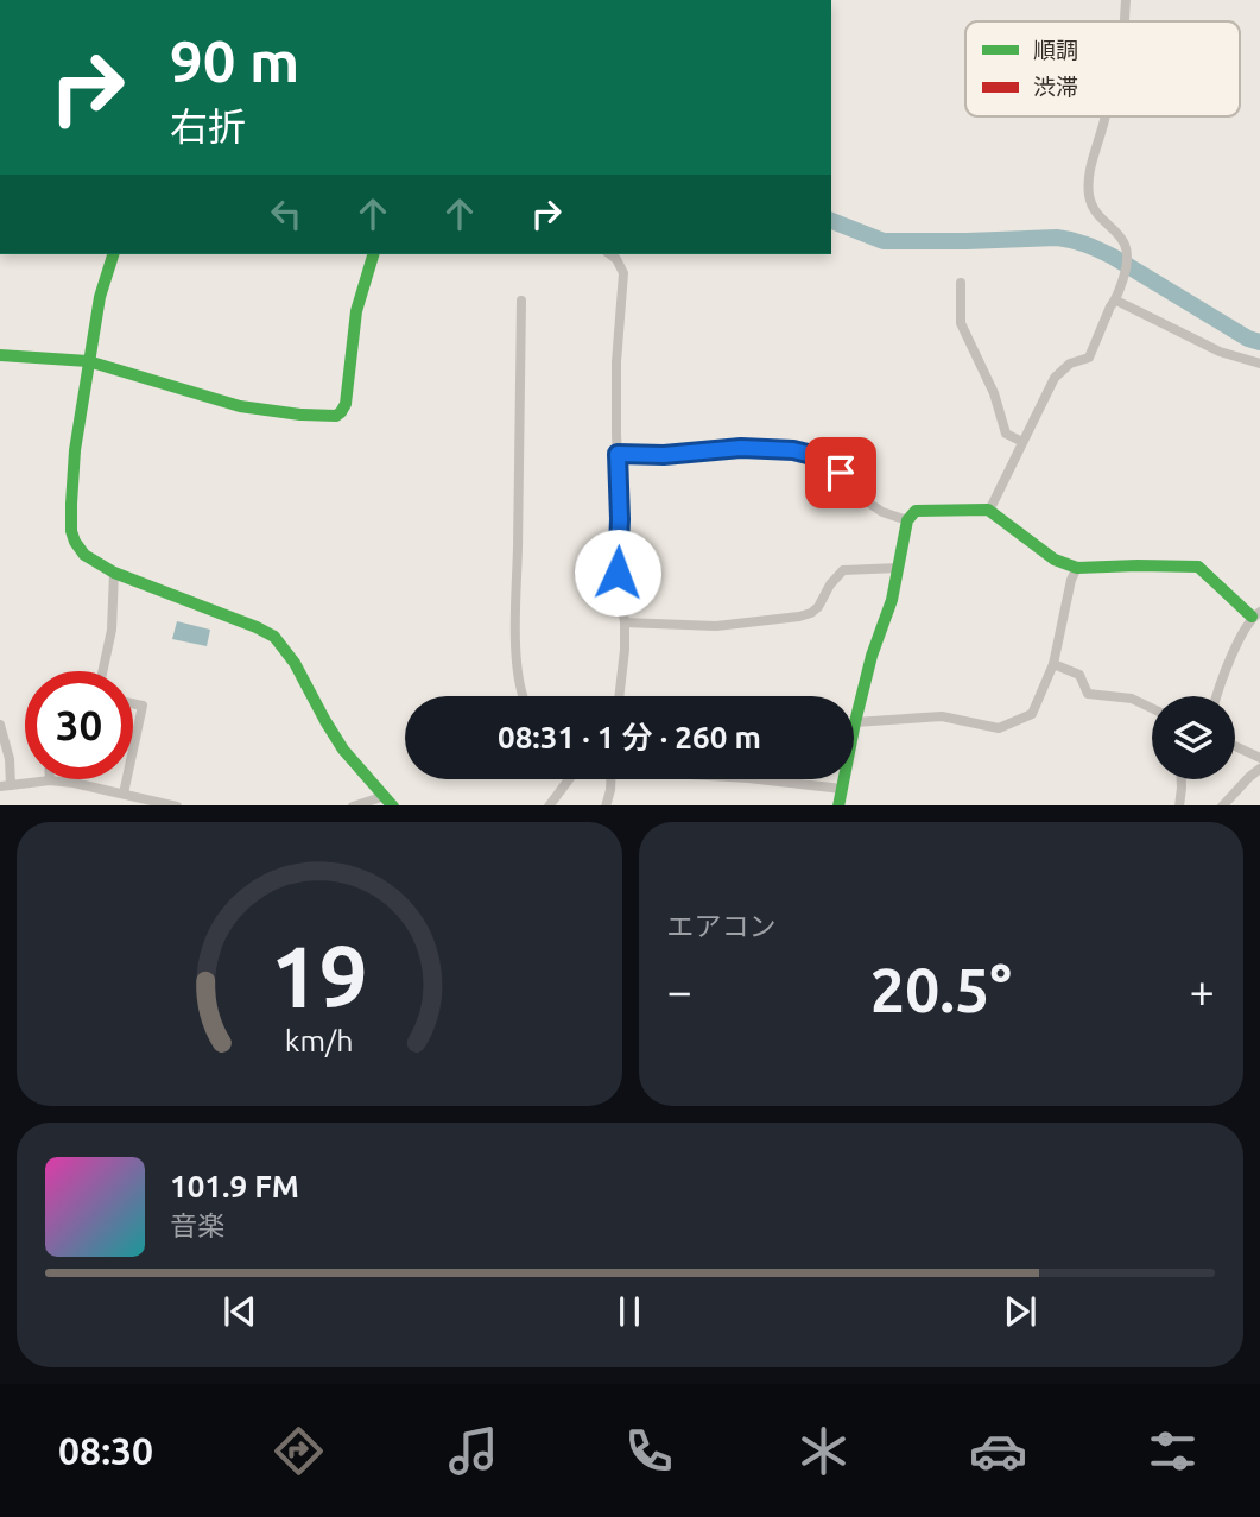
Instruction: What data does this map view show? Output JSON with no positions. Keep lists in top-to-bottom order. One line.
{"legend":["順調","渋滞"],"page":{"turn":["90 m","右折"],"limit":"30","trip":"08:31 · 1 分 · 260 m","tile":"エアコン","heat":["−","20.5°","+"],"song":["101.9 FM","音楽"],"tabs":"08:30","gauge":["19","km/h"]}}
